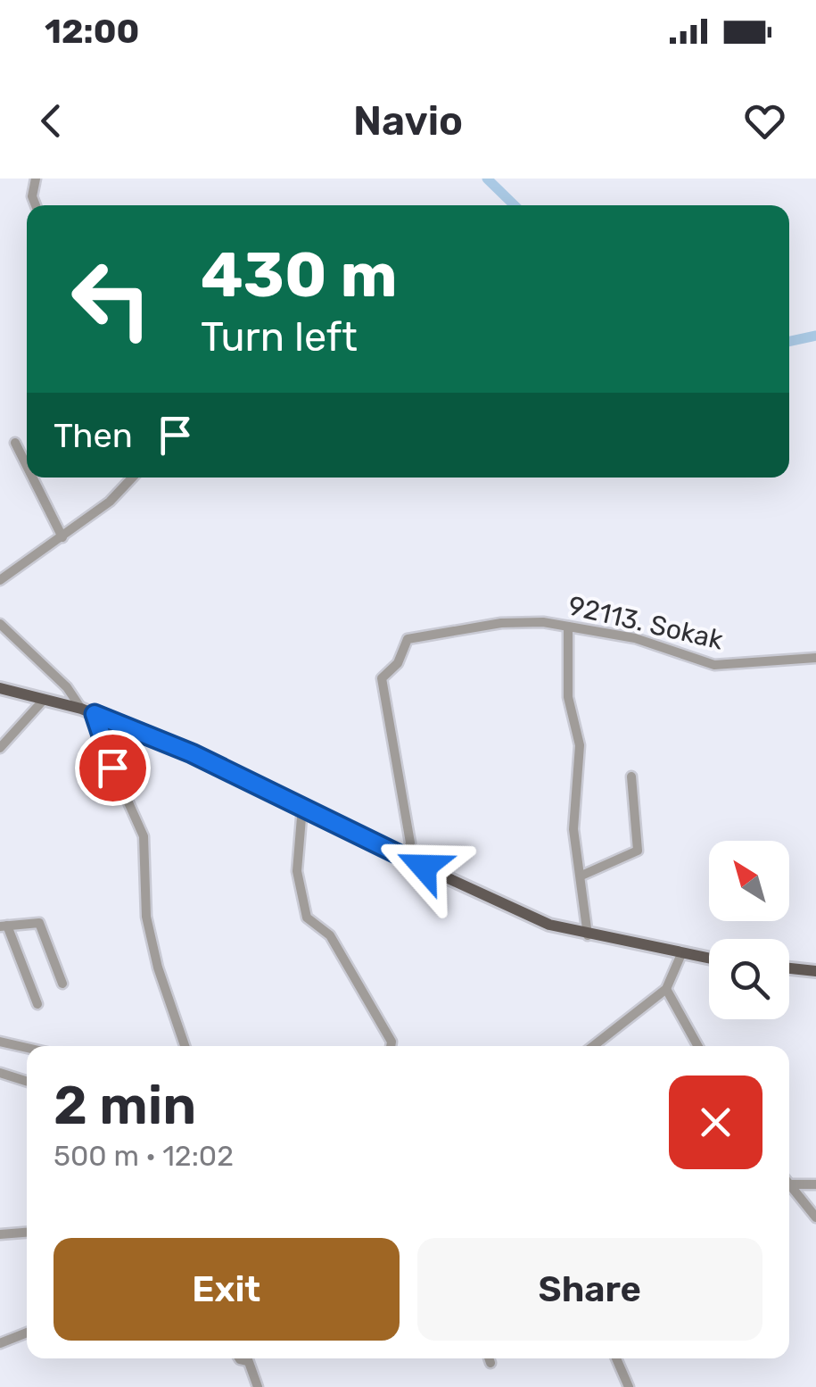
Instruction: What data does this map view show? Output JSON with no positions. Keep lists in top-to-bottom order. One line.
{"streets":{"street":["92113. Sokak"]},"north":"top left","page":{"status":"12:00","header":"Navio","turn":["430 m","Turn left"],"then":"Then","heading":["2 min","500 m · 12:02"],"buttons":["Exit","Share"]}}
